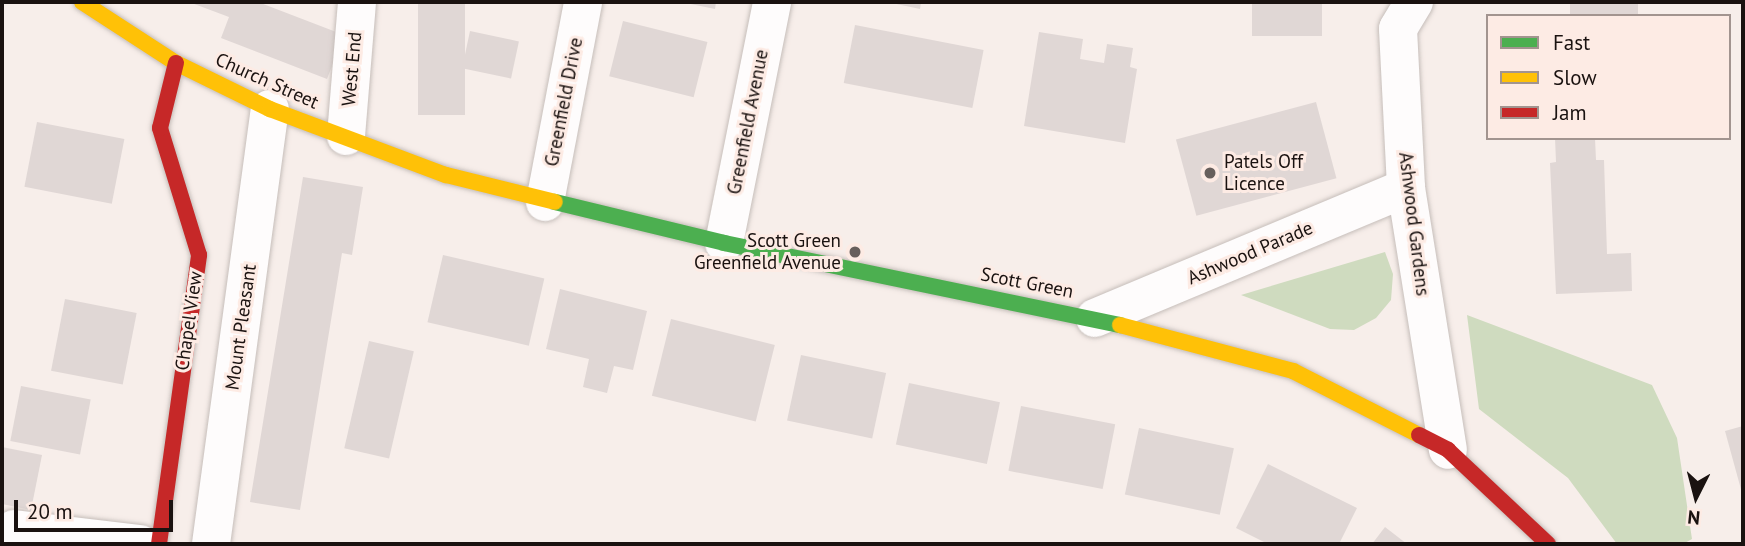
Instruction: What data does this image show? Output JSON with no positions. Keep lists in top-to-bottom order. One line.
{"streets":{"main road":["Church Street","Scott Green","Chapel View"],"street":["West End","Greenfield Drive","Greenfield Avenue","Ashwood Gardens","Ashwood Parade","Mount Pleasant"]},"crossings":[["West End","Church Street"],["Church Street","Scott Green"],["Church Street","Chapel View"],["Church Street","Mount Pleasant"],["Greenfield Drive","Scott Green"],["Greenfield Avenue","Scott Green"],["Ashwood Gardens","Ashwood Parade"],["Ashwood Gardens","Scott Green"],["Ashwood Parade","Scott Green"]],"places":["Patels Off Licence","Scott Green Greenfield Avenue"],"legend":["Fast","Slow","Jam"],"scale_bar":"20 m","north":"bottom"}
